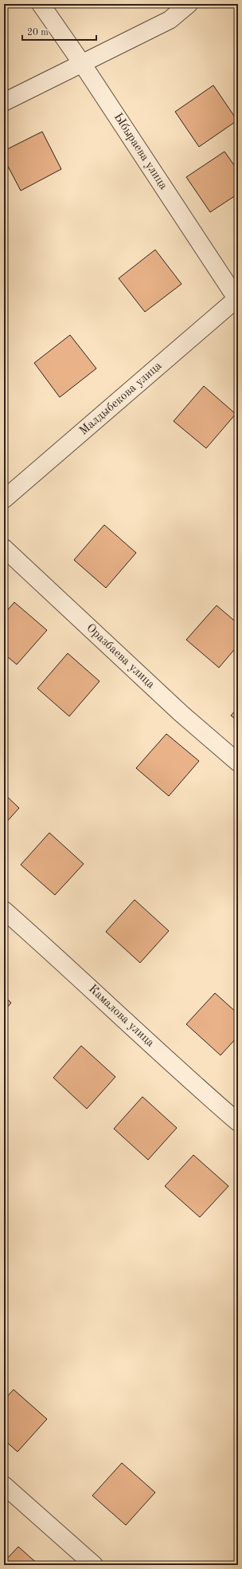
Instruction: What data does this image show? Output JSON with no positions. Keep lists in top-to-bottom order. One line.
{"streets":{"street":["Ыбыраева улица","Малдыбекова улица","Оразбаева улица","Камалова улица"]},"crossings":[["Ыбыраева улица","Малдыбекова улица"]],"scale_bar":"20 m"}
